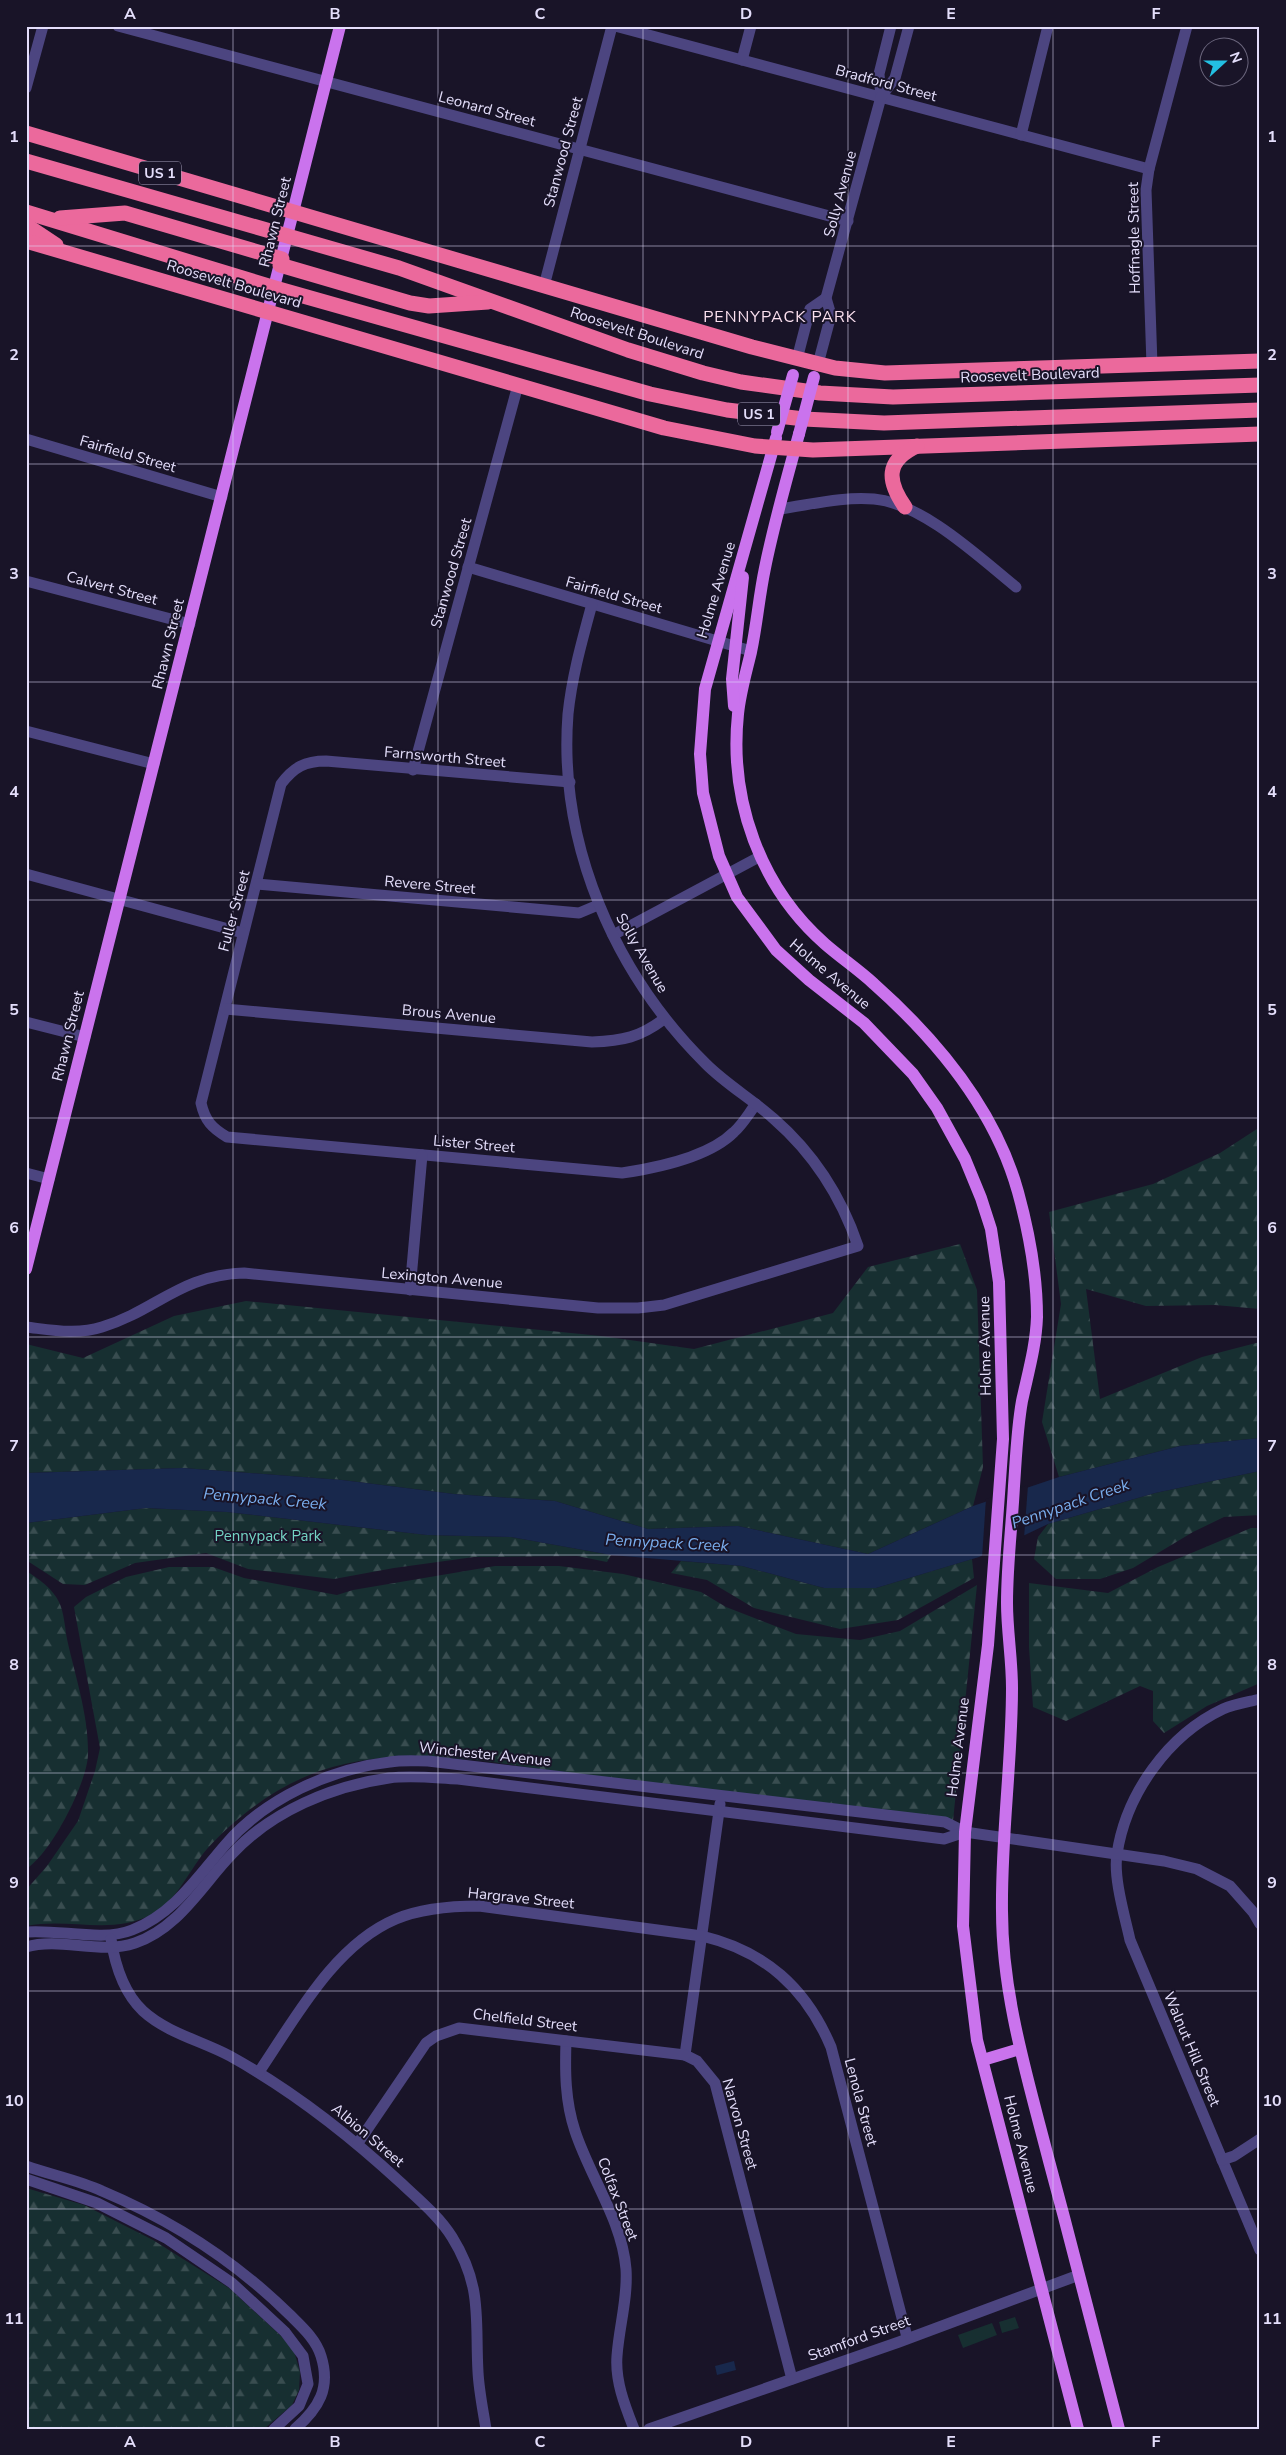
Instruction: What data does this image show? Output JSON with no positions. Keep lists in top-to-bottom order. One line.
{"streets":{"highway":["US 1","Roosevelt Boulevard"],"main road":["Rhawn Street","Holme Avenue"],"street":["Bradford Street","Leonard Street","Stanwood Street","Solly Avenue","Hoffnagle Street","Fairfield Street","Calvert Street","Farnsworth Street","Revere Street","Fuller Street","Brous Avenue","Lister Street","Lexington Avenue","Winchester Avenue","Hargrave Street","Chelfield Street","Walnut Hill Street","Lenola Street","Narvon Street","Albion Street","Colfax Street","Stamford Street"]},"crossings":[["Bradford Street","Stanwood Street"],["Bradford Street","Solly Avenue"],["Bradford Street","Hoffnagle Street"],["Leonard Street","Stanwood Street"],["Leonard Street","Solly Avenue"],["Leonard Street","Rhawn Street"],["Stanwood Street","Roosevelt Boulevard"],["Stanwood Street","Fairfield Street"],["Stanwood Street","Farnsworth Street"],["Solly Avenue","Roosevelt Boulevard"],["Solly Avenue","Fairfield Street"],["Solly Avenue","Holme Avenue"],["Solly Avenue","Farnsworth Street"],["Solly Avenue","Revere Street"],["Solly Avenue","Brous Avenue"],["Solly Avenue","Lister Street"],["Solly Avenue","Lexington Avenue"],["Rhawn Street","Roosevelt Boulevard"],["Rhawn Street","Fairfield Street"],["Rhawn Street","Calvert Street"],["Hoffnagle Street","Roosevelt Boulevard"],["Roosevelt Boulevard","Holme Avenue"],["Fairfield Street","Holme Avenue"],["Holme Avenue","Winchester Avenue"],["Holme Avenue","Stamford Street"],["Farnsworth Street","Fuller Street"],["Revere Street","Fuller Street"],["Fuller Street","Brous Avenue"],["Fuller Street","Lister Street"],["Winchester Avenue","Walnut Hill Street"],["Winchester Avenue","Albion Street"],["Hargrave Street","Lenola Street"],["Hargrave Street","Albion Street"],["Chelfield Street","Narvon Street"],["Chelfield Street","Albion Street"],["Chelfield Street","Colfax Street"],["Lenola Street","Stamford Street"],["Narvon Street","Stamford Street"]],"districts":["PENNYPACK PARK"],"water":["Pennypack Creek"],"parks":["Pennypack Park"],"north":"right","grid":{"columns":["A","B","C","D","E","F"],"rows":["1","2","3","4","5","6","7","8","9","10","11"]}}
